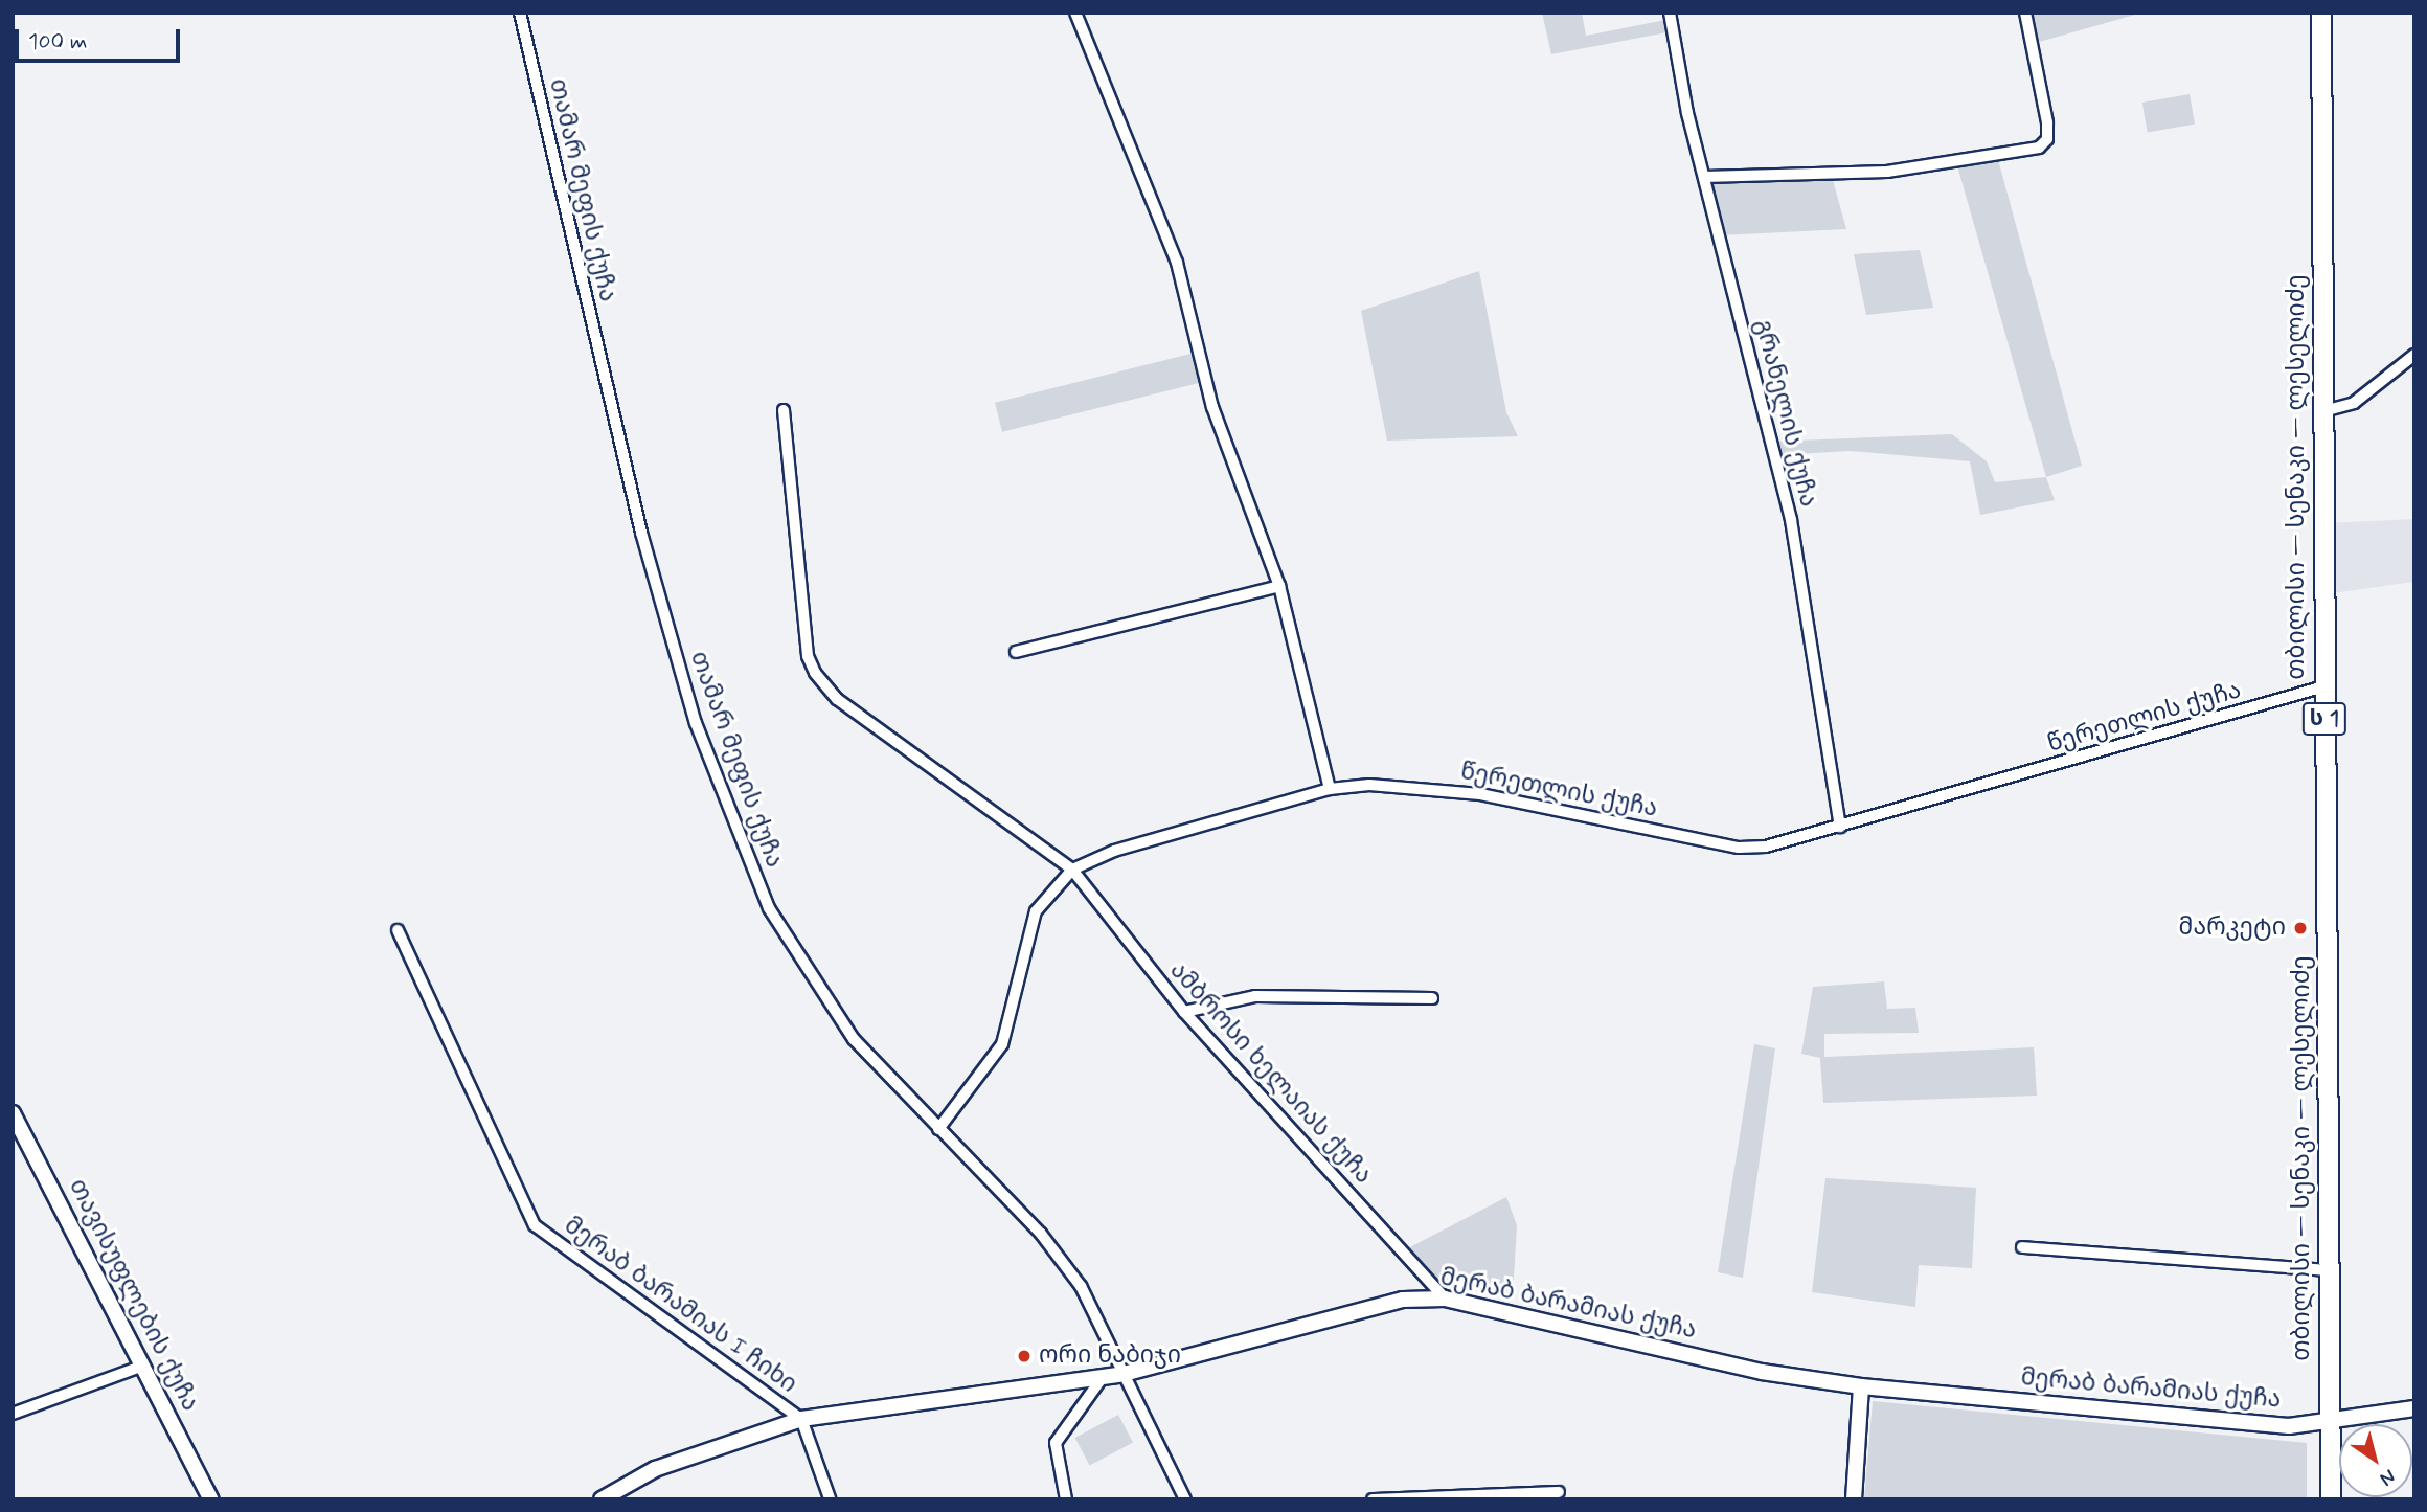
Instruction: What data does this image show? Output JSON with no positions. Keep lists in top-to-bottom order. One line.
{"streets":{"highway":["თბილისი — სენაკი — ლესელიძე","ს 1"],"main road":["თავისუფლების ქუჩა","მერაბ ბარამიას ქუჩა"],"street":["თამარ მეფის ქუჩა","გრანელის ქუჩა","წერეთლის ქუჩა","ამბროსი ხელაიას ქუჩა","მერაბ ბარამიას I ჩიხი"]},"crossings":[["თამარ მეფის ქუჩა","წერეთლის ქუჩა"],["თამარ მეფის ქუჩა","მერაბ ბარამიას ქუჩა"],["გრანელის ქუჩა","წერეთლის ქუჩა"],["თბილისი — სენაკი — ლესელიძე","წერეთლის ქუჩა"],["თბილისი — სენაკი — ლესელიძე","ს 1"],["თბილისი — სენაკი — ლესელიძე","მერაბ ბარამიას ქუჩა"],["წერეთლის ქუჩა","ამბროსი ხელაიას ქუჩა"],["ს 1","მერაბ ბარამიას ქუჩა"],["ამბროსი ხელაიას ქუჩა","მერაბ ბარამიას ქუჩა"],["მერაბ ბარამიას ქუჩა","მერაბ ბარამიას I ჩიხი"]],"places":["მარკეტი","ორი ნაბიჯი"],"scale_bar":"100 m","north":"bottom right"}
